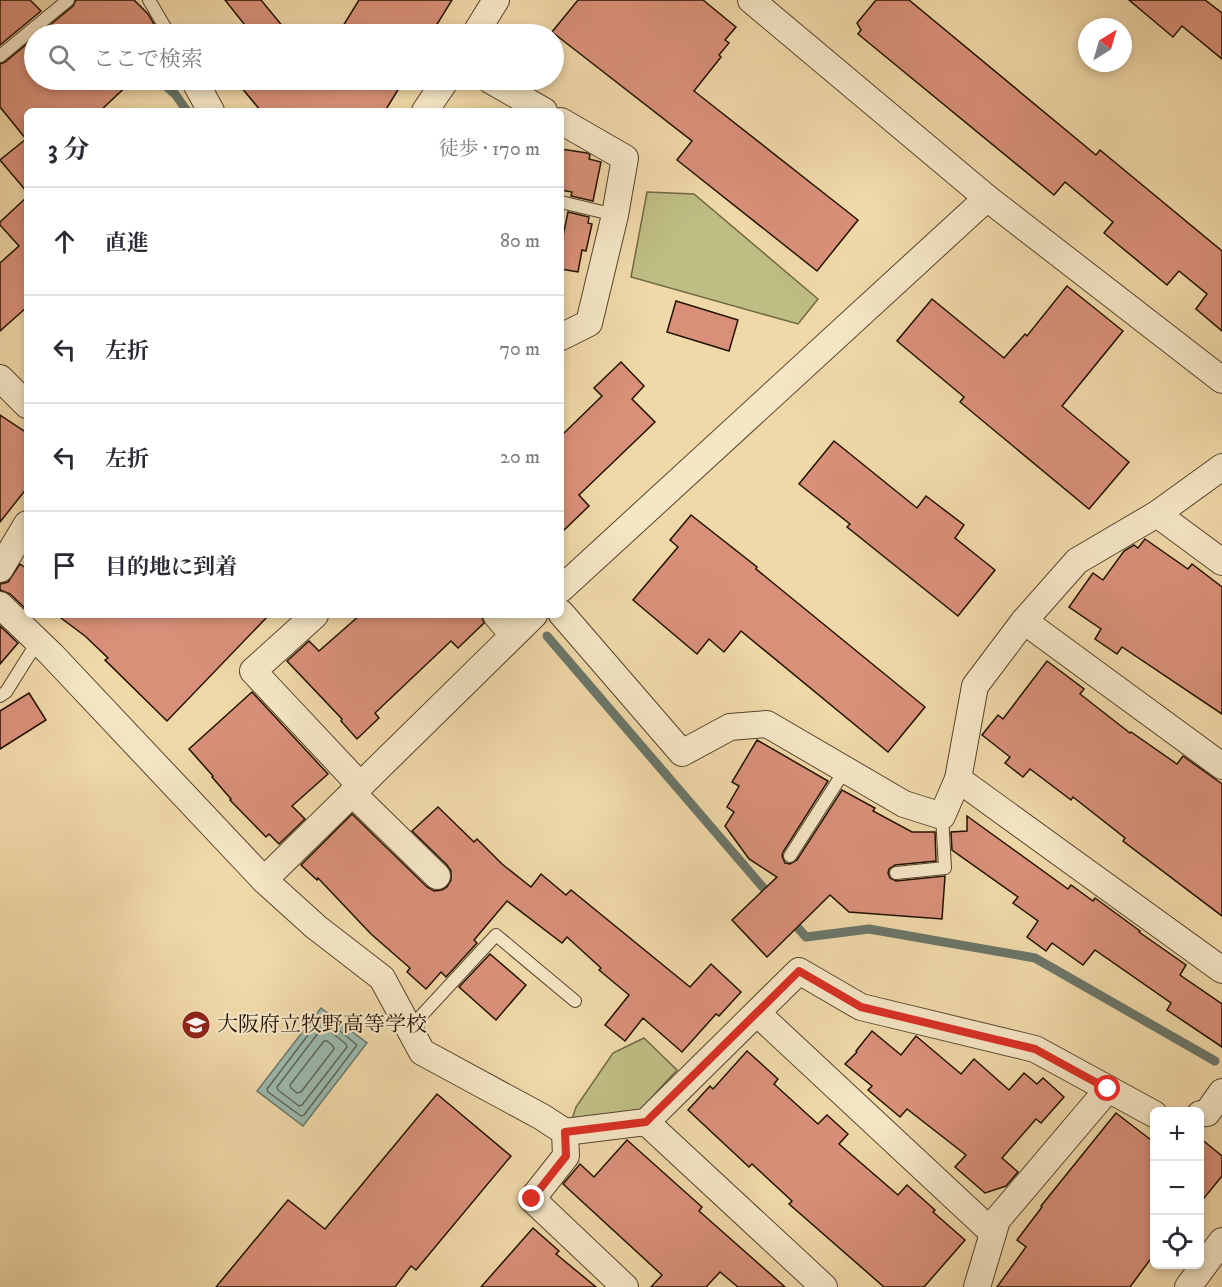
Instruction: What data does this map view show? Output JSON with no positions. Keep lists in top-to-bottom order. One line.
{"places":{"school or university":["大阪府立牧野高等学校"]},"north":"top right","page":{"search":"ここで検索","heading":["3 分","徒歩 · 170 m"],"list":[["直進","80 m"],["左折","70 m"],["左折","20 m"],"目的地に到着"],"map_buttons":["+","−"]}}
